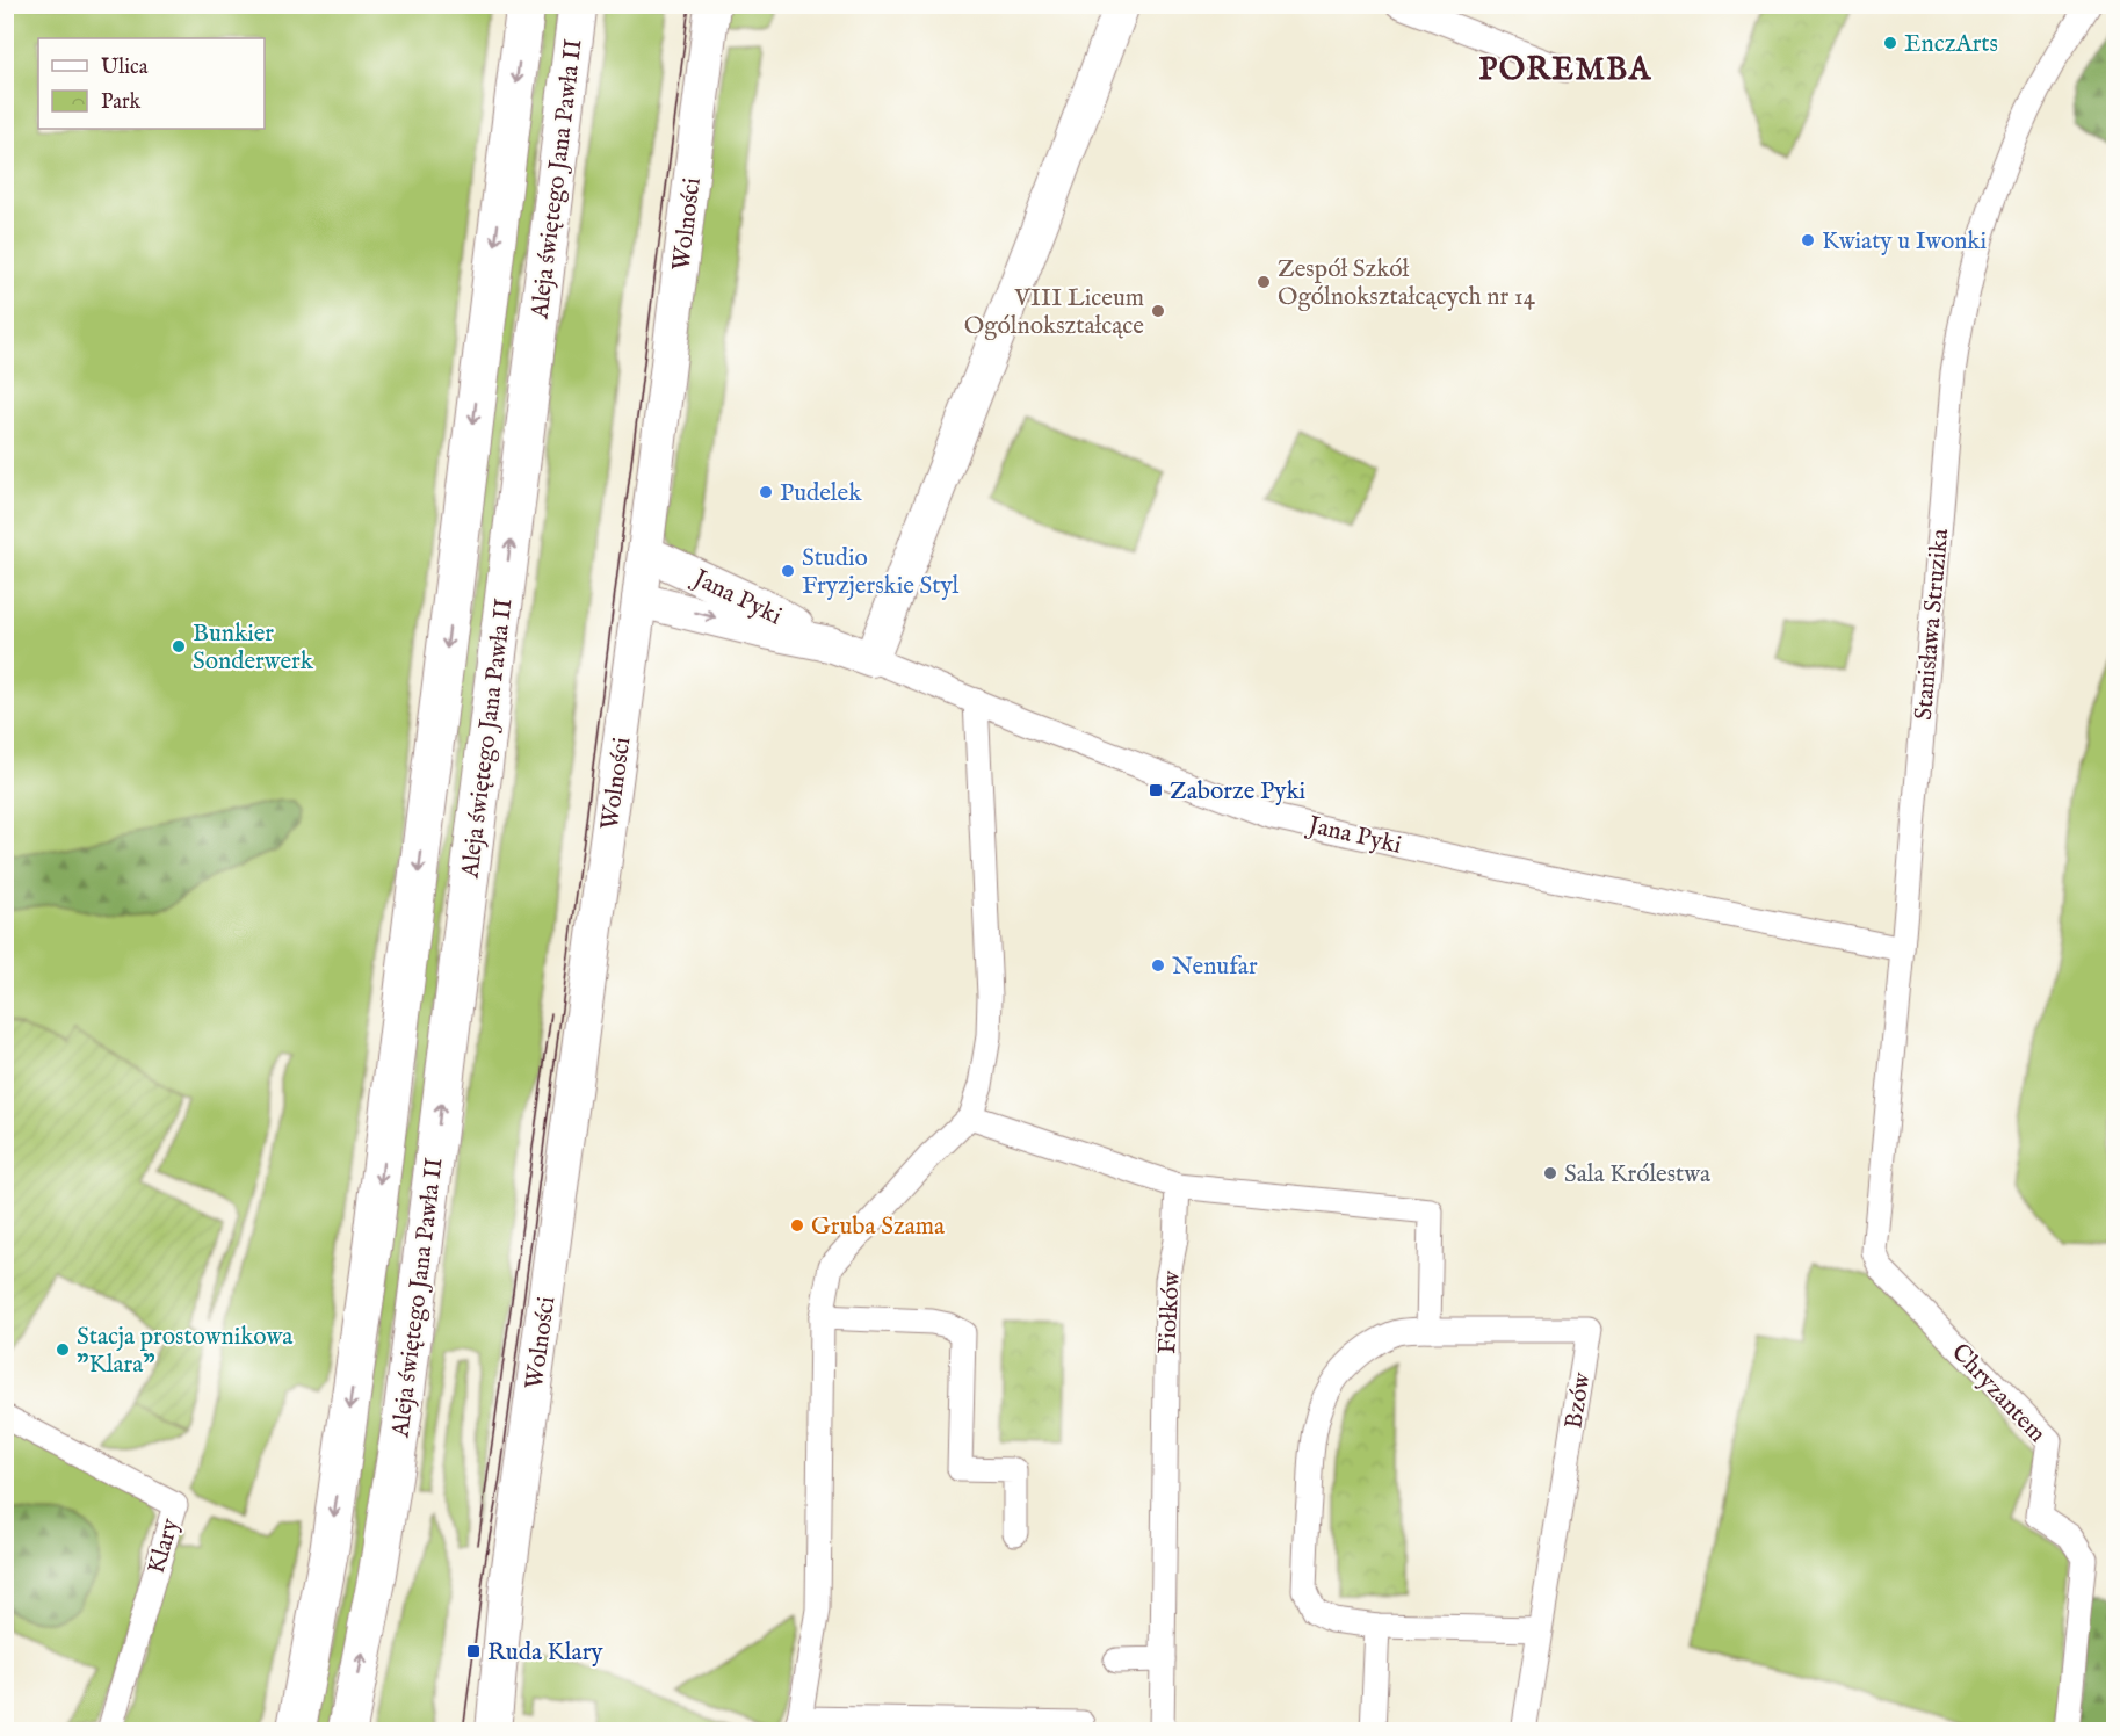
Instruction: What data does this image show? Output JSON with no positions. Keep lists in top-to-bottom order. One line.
{"streets":{"main road":["Aleja świętego Jana Pawła II"],"street":["Wolności","Jana Pyki","Stanisława Struzika","Fiołków","Chryzantem","Bzów","Klary"]},"crossings":[["Wolności","Jana Pyki"],["Jana Pyki","Stanisława Struzika"],["Stanisława Struzika","Chryzantem"]],"districts":["POREMBA"],"places":{"other":["EnczArts","Kwiaty u Iwonki","Zespół Szkół Ogólnokształcących nr 14","VIII Liceum Ogólnokształcące","Pudelek","Studio Fryzjerskie Styl","Bunkier Sonderwerk","Nenufar","Sala Królestwa","Gruba Szama","Stacja prostownikowa \"Klara\""],"transit":["Zaborze Pyki","Ruda Klary"]},"legend":["Ulica","Park"]}
